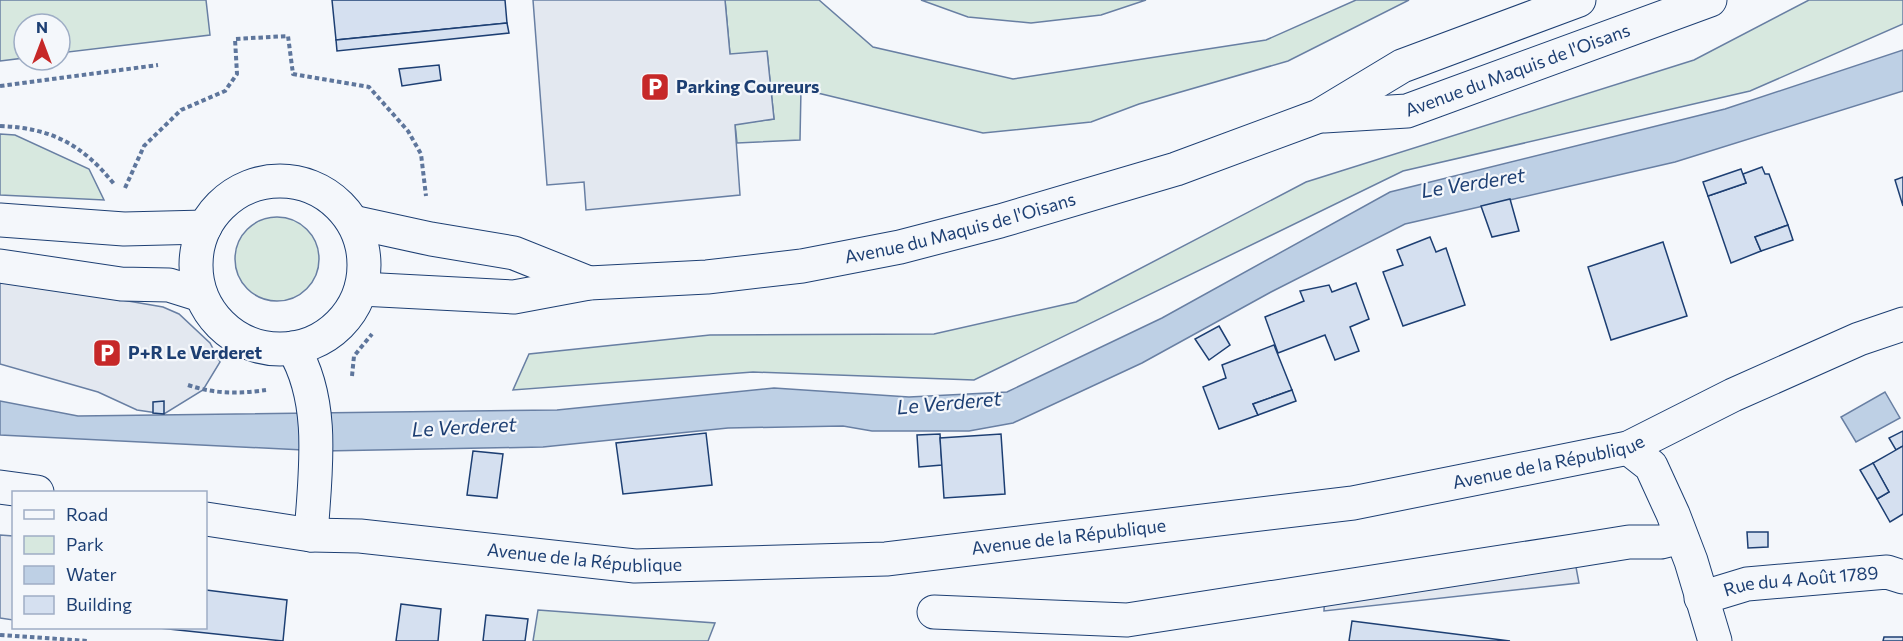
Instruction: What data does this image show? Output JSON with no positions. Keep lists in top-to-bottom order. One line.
{"streets":{"street":["Avenue du Maquis de l'Oisans","Avenue de la République","Rue du 4 Août 1789"]},"water":["Le Verderet"],"places":{"parking":["Parking Coureurs","P+R Le Verderet"]},"legend":["Road","Park","Water","Building"],"north":"top"}
